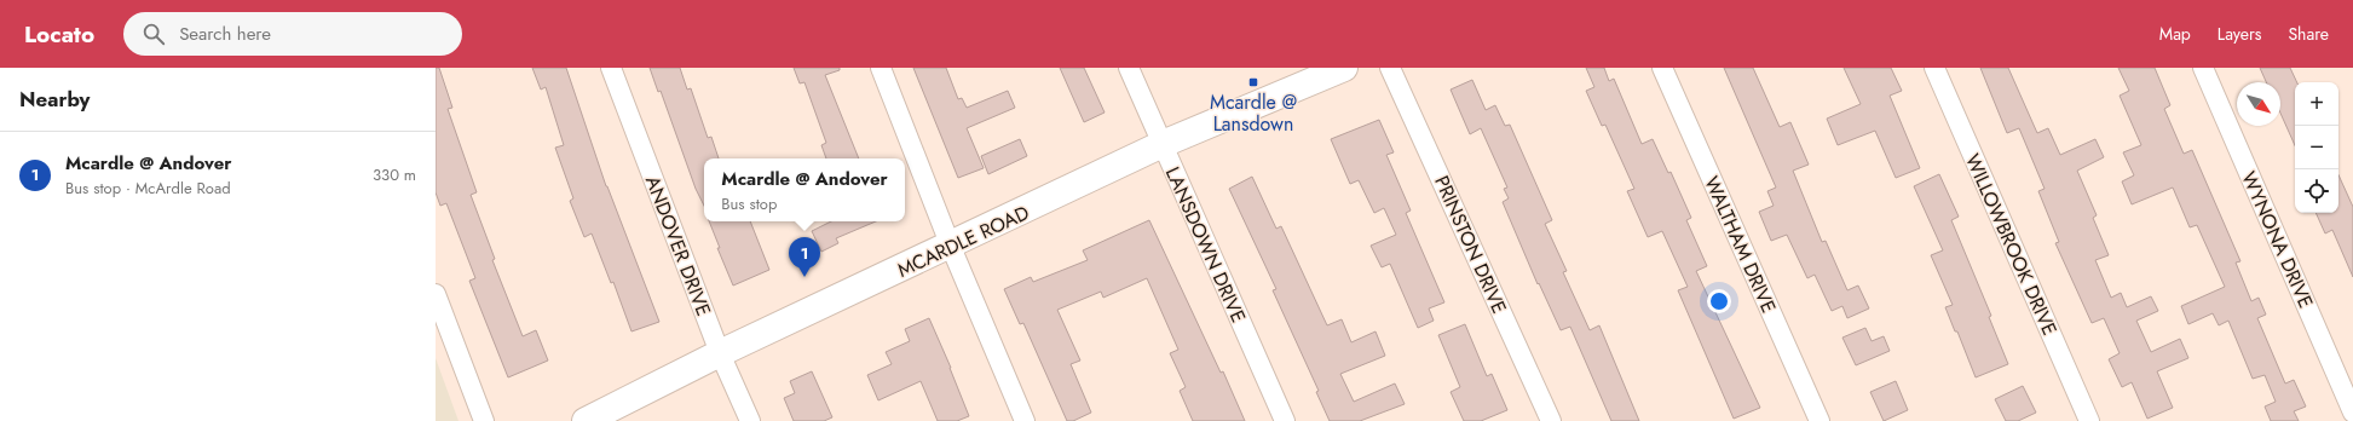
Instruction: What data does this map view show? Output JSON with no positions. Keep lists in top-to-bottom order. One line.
{"streets":{"main road":["MCARDLE ROAD"],"street":["WYNONA DRIVE","LANSDOWN DRIVE","PRINSTON DRIVE","WALTHAM DRIVE","WILLOWBROOK DRIVE","ANDOVER DRIVE"]},"crossings":[["MCARDLE ROAD","LANSDOWN DRIVE"],["MCARDLE ROAD","ANDOVER DRIVE"]],"places":{"transit":["Mcardle @ Lansdown"]},"north":"bottom right","page":{"header":"Locato","search":"Search here","nav":["Map","Layers","Share"],"heading":"Nearby","map_buttons":["+","−"],"list":[{"mark":"1","name":"Mcardle @ Andover","note":"Bus stop · McArdle Road","value":"330 m"}],"popup":["Mcardle @ Andover","Bus stop"],"pins":"1"}}
